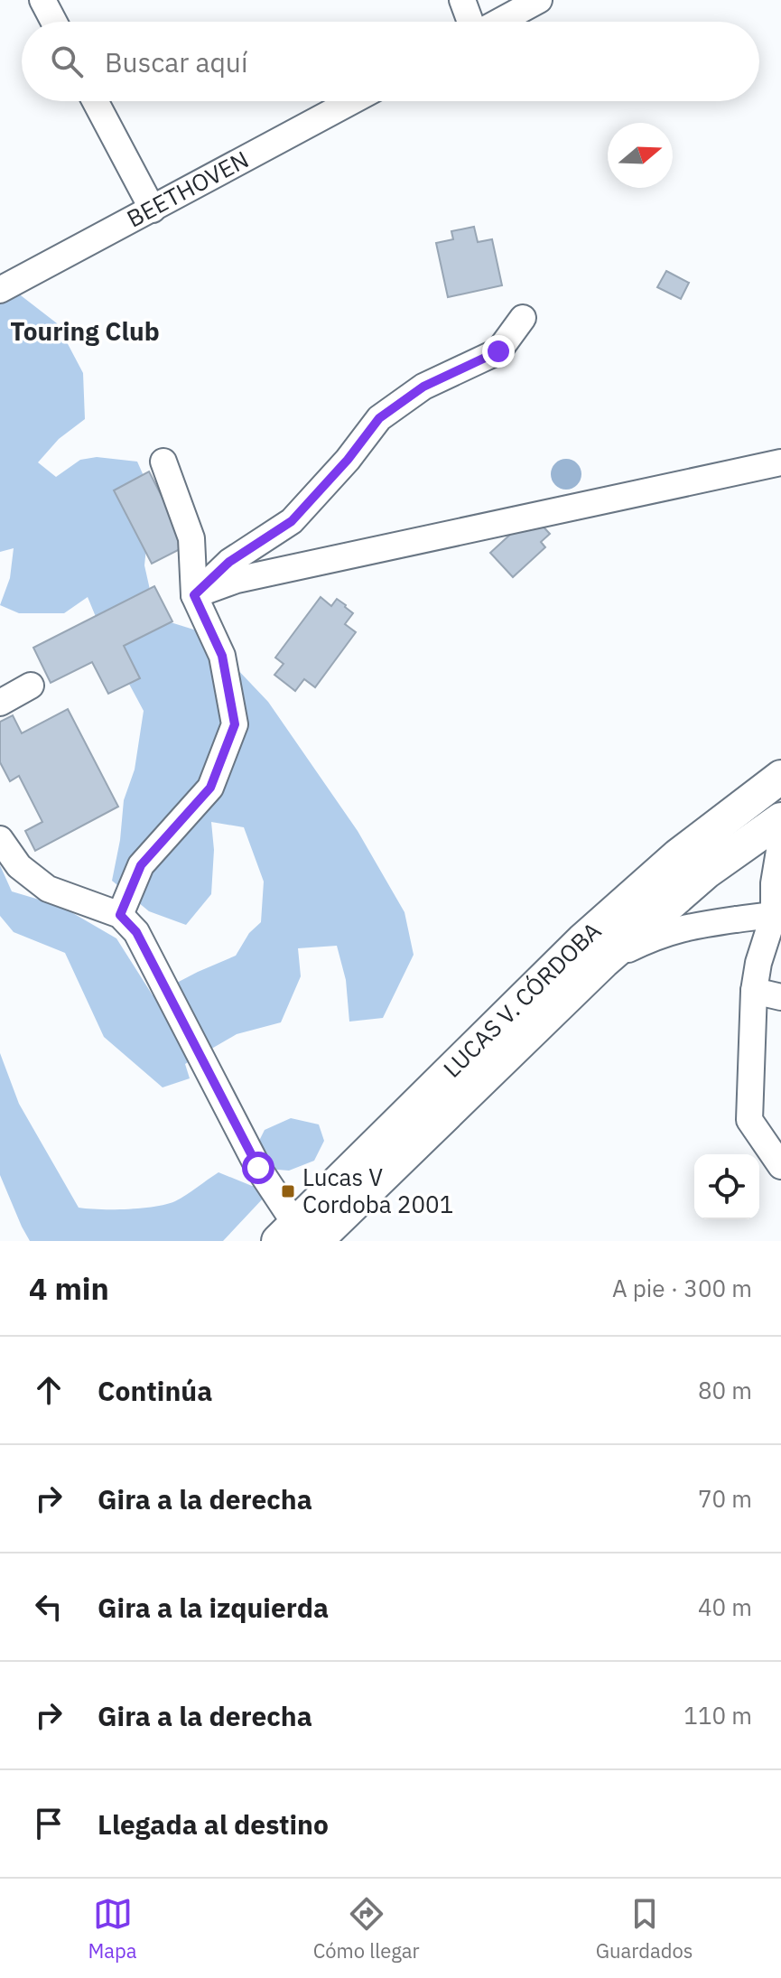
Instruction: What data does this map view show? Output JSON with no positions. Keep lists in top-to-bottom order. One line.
{"streets":{"main road":["LUCAS V. CÓRDOBA"],"street":["BEETHOVEN"]},"districts":["Touring Club"],"places":{"transit":["Lucas V Cordoba 2001"]},"north":"right","page":{"search":"Buscar aquí","heading":["4 min","A pie · 300 m"],"list":[["Continúa","80 m"],["Gira a la derecha","70 m"],["Gira a la izquierda","40 m"],["Gira a la derecha","110 m"],"Llegada al destino"],"nav":["Mapa","Cómo llegar","Guardados"]}}
